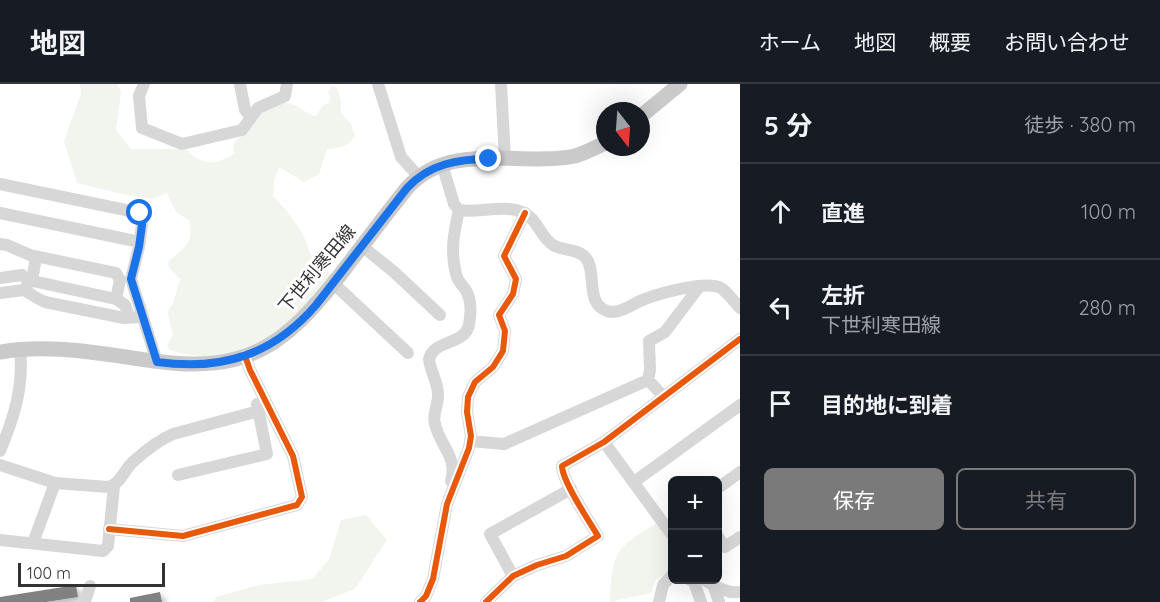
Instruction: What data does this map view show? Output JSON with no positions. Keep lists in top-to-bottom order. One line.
{"streets":{"main road":["下世利寒田線"]},"scale_bar":"100 m","north":"bottom","page":{"header":"地図","nav":["ホーム","地図","概要","お問い合わせ"],"heading":["5 分","徒歩 · 380 m"],"list":[["直進","100 m"],["左折","下世利寒田線","280 m"],"目的地に到着"],"buttons":["保存","共有"],"map_buttons":["+","−"],"scale":"100 m"}}
